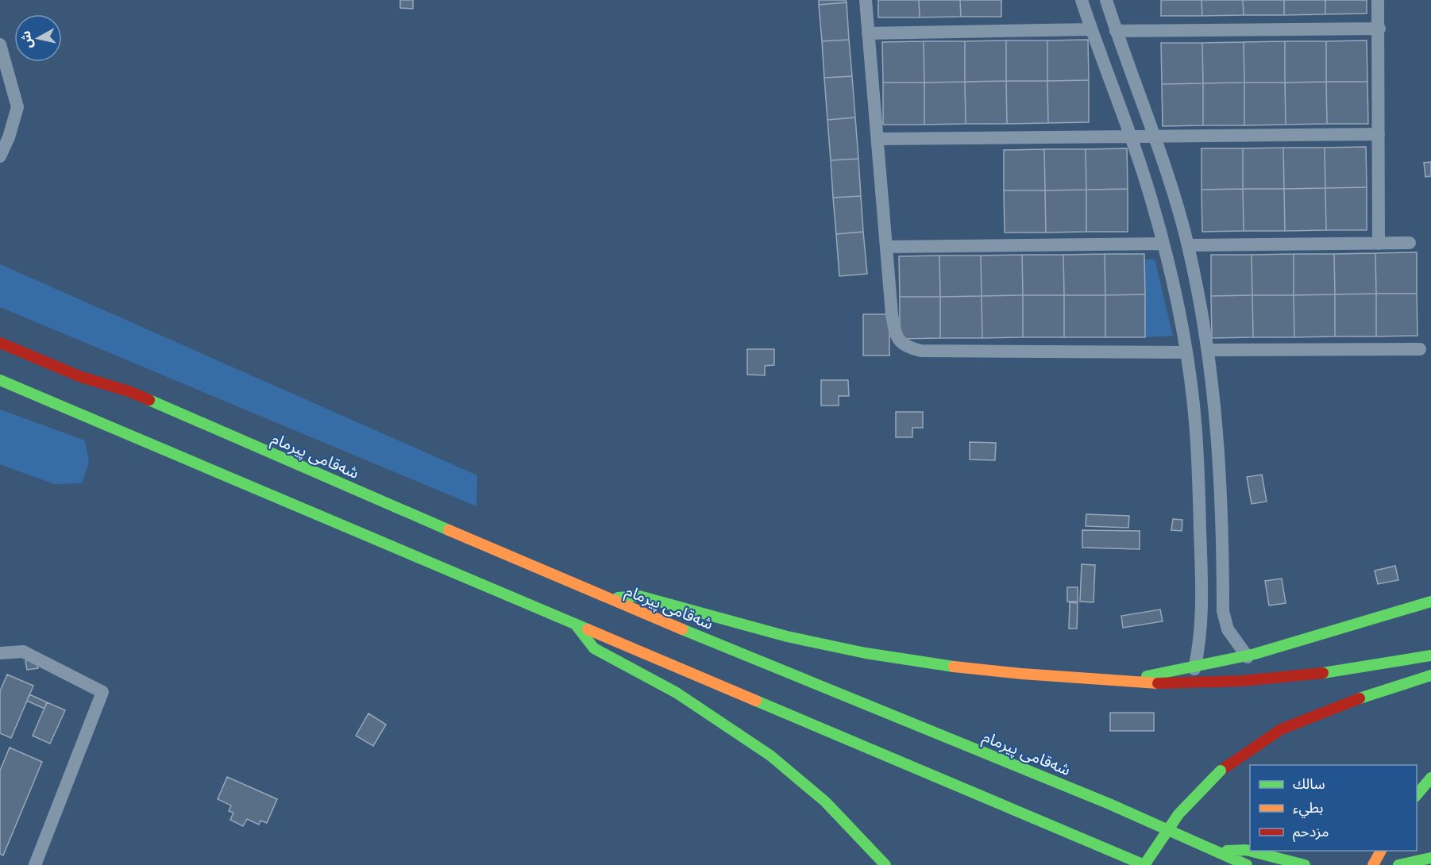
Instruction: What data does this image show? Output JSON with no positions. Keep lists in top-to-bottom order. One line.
{"streets":{"main road":["شەقامی پیرمام"]},"legend":["سالك","بطيء","مزدحم"],"north":"left"}
